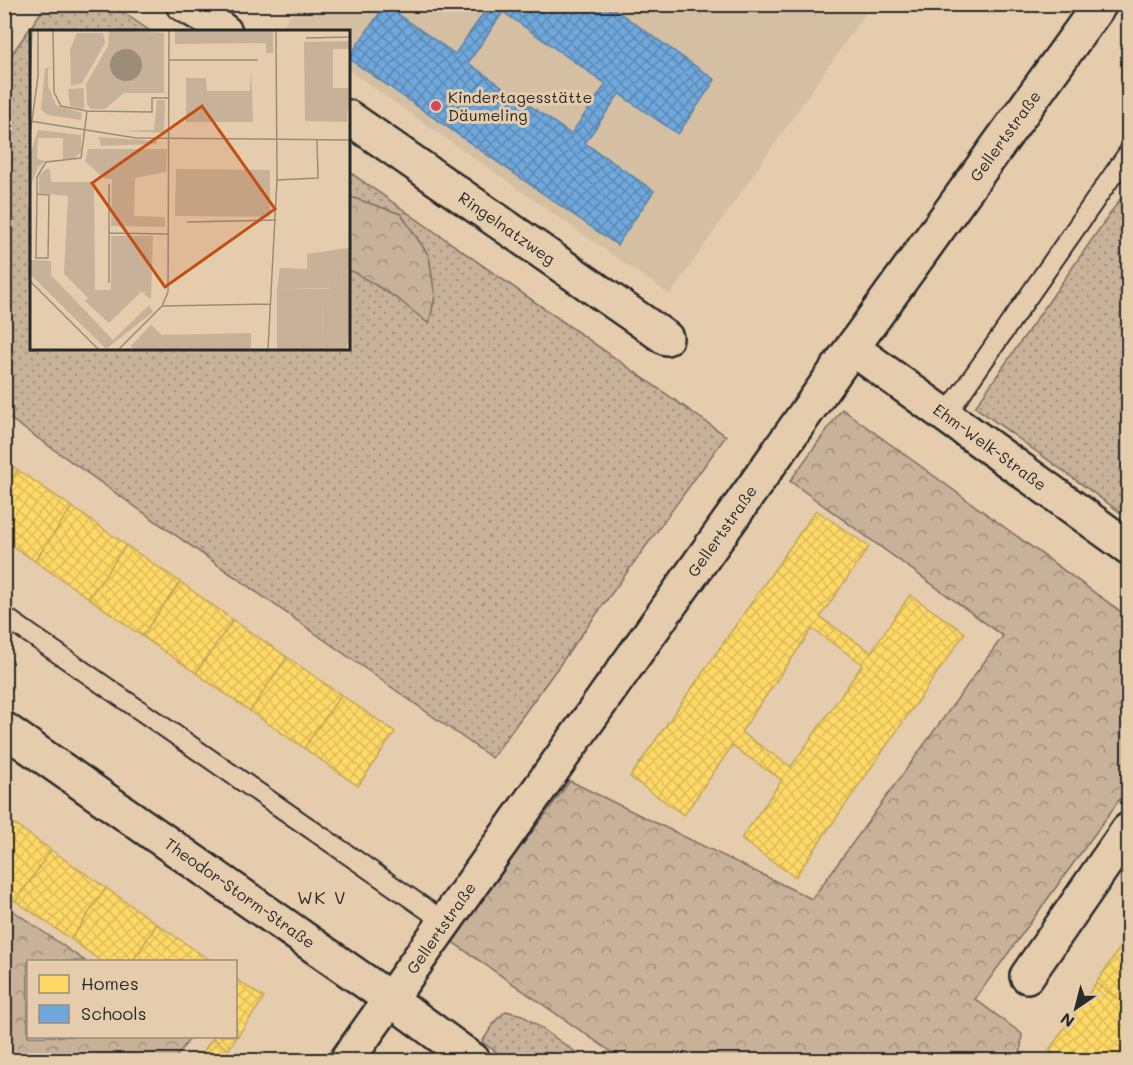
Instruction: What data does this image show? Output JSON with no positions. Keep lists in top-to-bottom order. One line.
{"streets":{"street":["Gellertstraße","Ringelnatzweg","Ehm-Welk-Straße","Theodor-Storm-Straße"]},"crossings":[["Gellertstraße","Ehm-Welk-Straße"],["Gellertstraße","Theodor-Storm-Straße"]],"districts":["WK V"],"places":["Kindertagesstätte Däumeling"],"legend":["Homes","Schools"],"north":"bottom left"}
